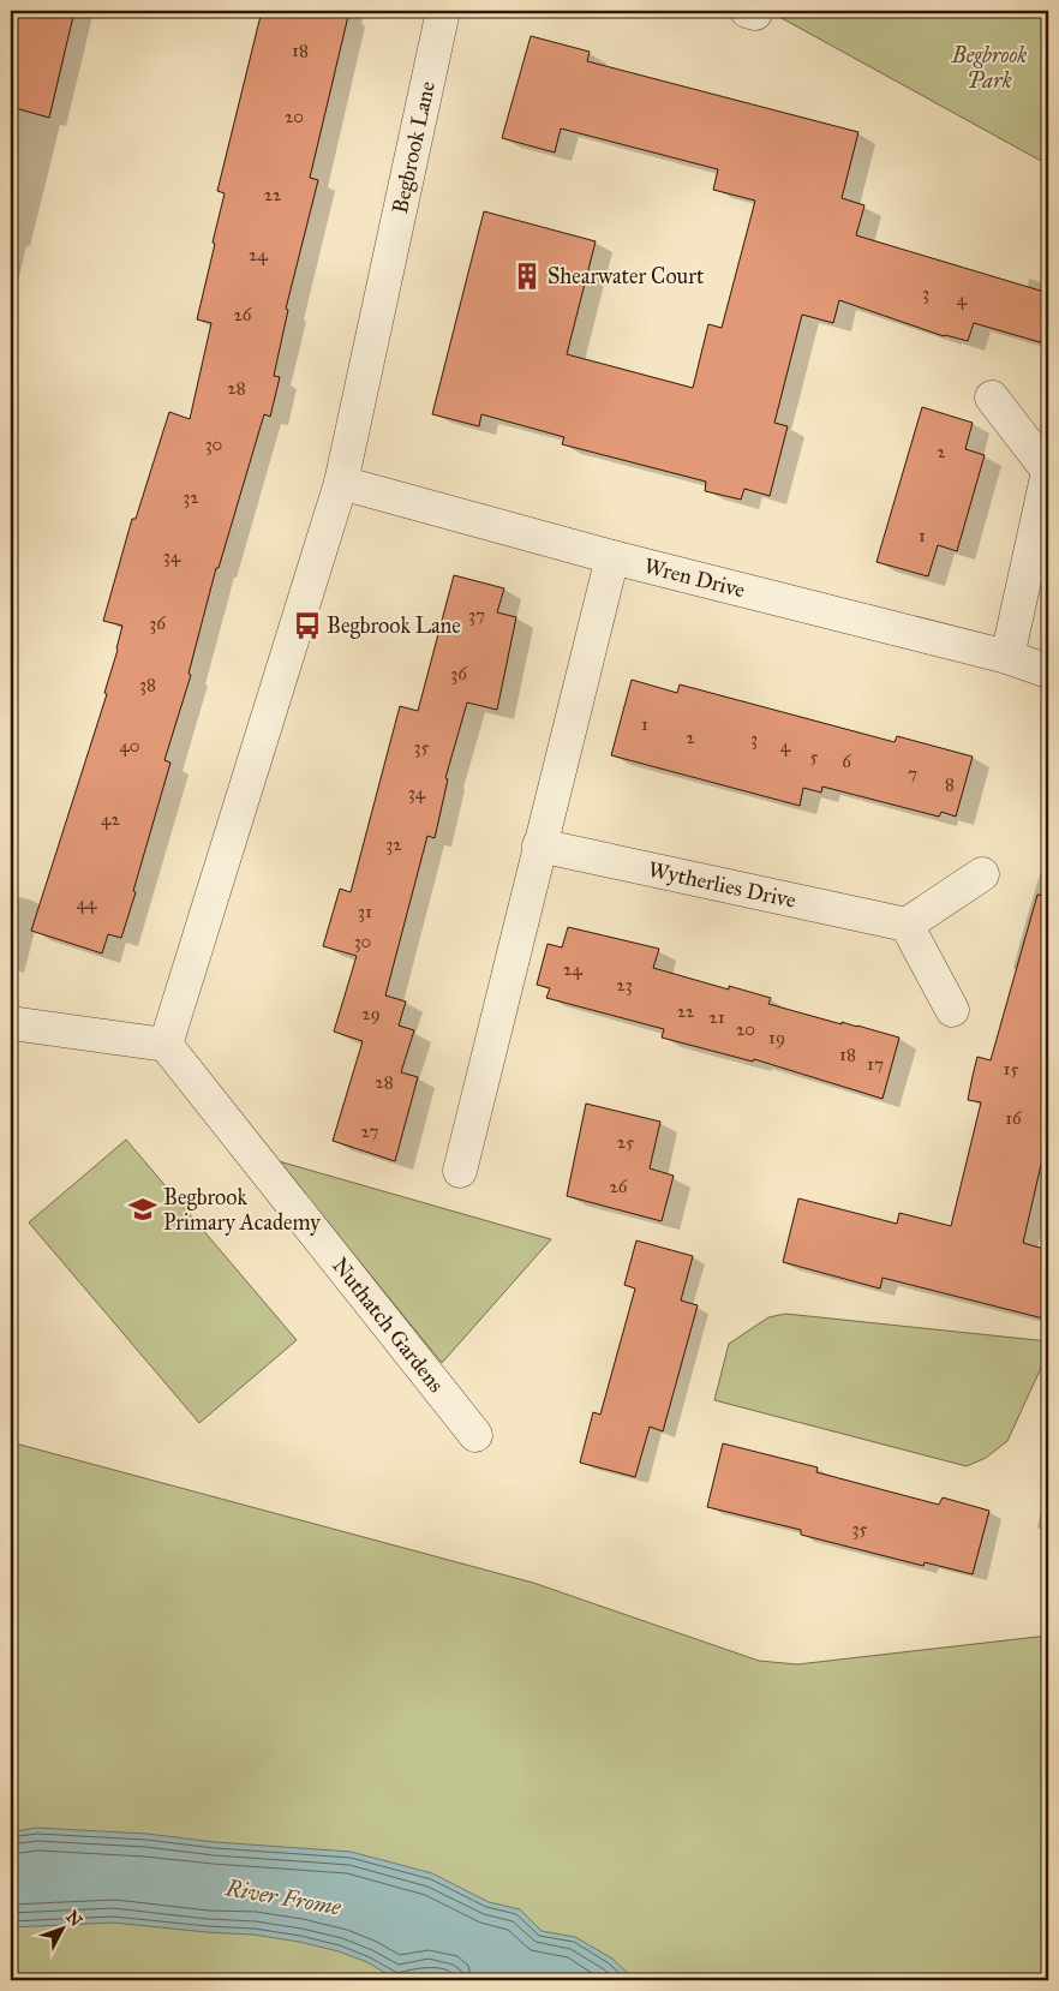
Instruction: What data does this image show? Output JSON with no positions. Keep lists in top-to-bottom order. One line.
{"streets":{"street":["Begbrook Lane","Wren Drive","Wytherlies Drive","Nuthatch Gardens"]},"crossings":[["Begbrook Lane","Wren Drive"],["Begbrook Lane","Nuthatch Gardens"]],"water":["River Frome"],"parks":["Begbrook Park"],"places":{"building":["Shearwater Court"],"bus stop":["Begbrook Lane"],"school or university":["Begbrook Primary Academy"]},"house_numbers":["18","20","22","24","3","4","26","28","30","2","32","1","34","37","36","36","38","1","2","3","40","4","35","5","6","7","8","34","42","32","44","31","30","24","23","22","29","21","20","19","18","17","15","28","16","27","25","26","35"],"north":"top right"}
